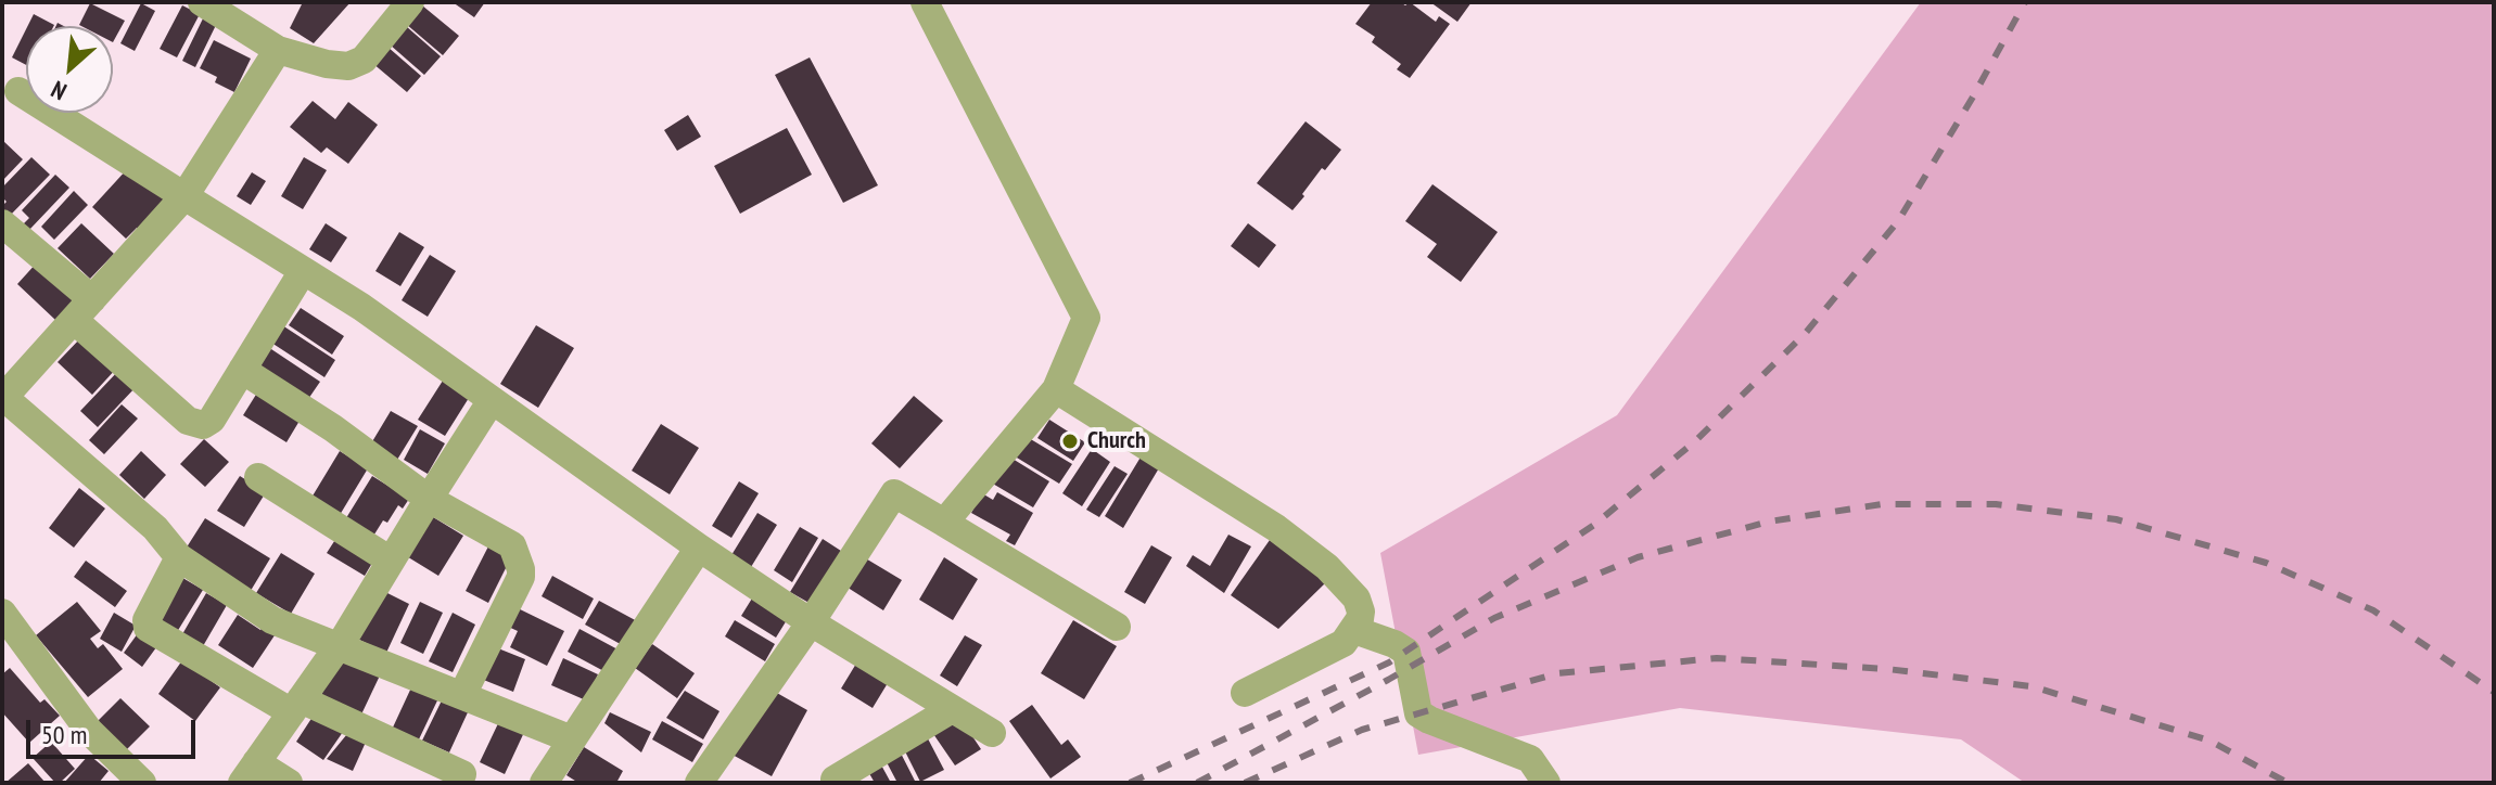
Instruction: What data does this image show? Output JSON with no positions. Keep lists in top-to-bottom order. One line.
{"places":["Church"],"scale_bar":"50 m","north":"bottom left"}
